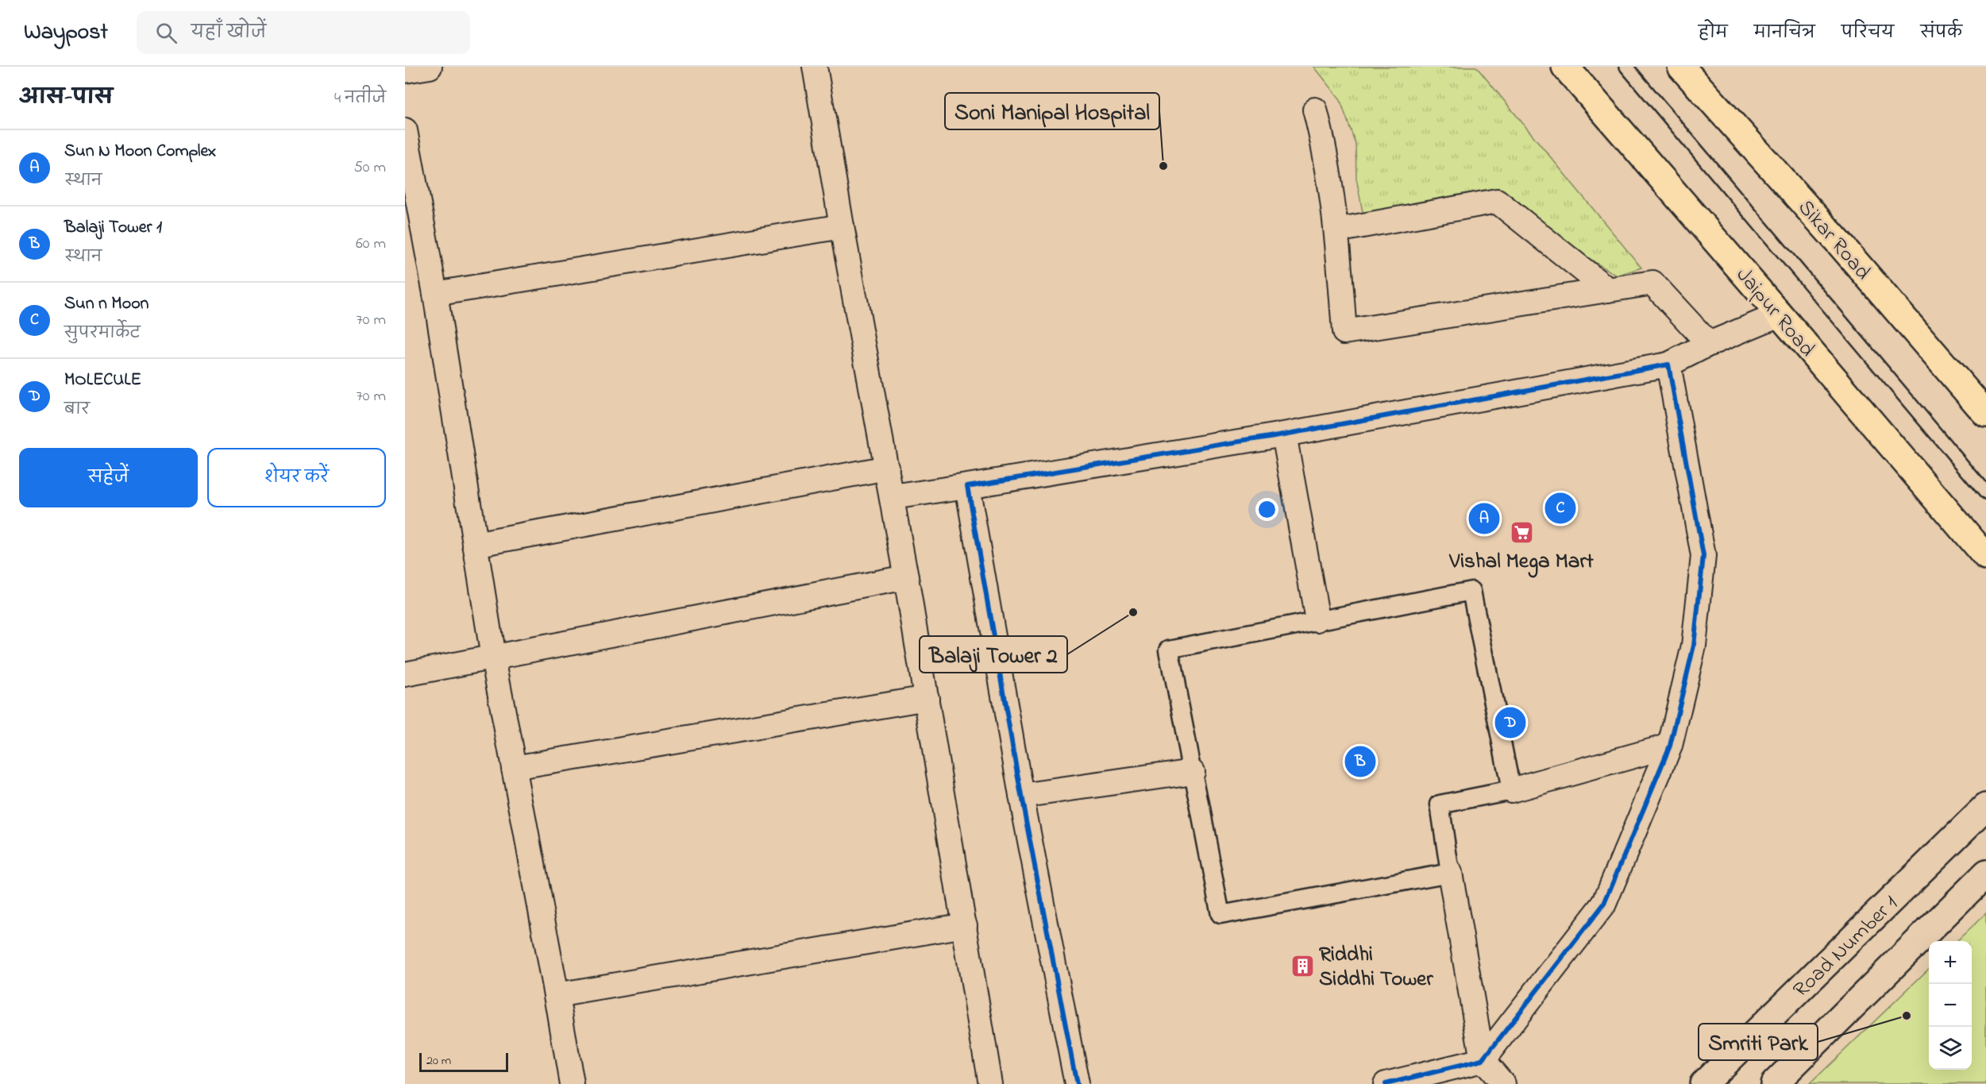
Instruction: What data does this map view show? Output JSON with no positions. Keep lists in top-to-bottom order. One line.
{"streets":{"main road":["Sikar Road","Jaipur Road"],"street":["Road Number 1"]},"places":{"other":["Soni Manipal Hospital","Balaji Tower 2","Smriti Park"],"supermarket":["Vishal Mega Mart"],"building":["Riddhi Siddhi Tower"]},"scale_bar":"20 m","page":{"header":"Waypost","search":"यहाँ खोजें","nav":["होम","मानचित्र","परिचय","संपर्क"],"heading":["आस-पास","4 नतीजे"],"list":[{"mark":"A","name":"Sun N Moon Complex","note":"स्थान","value":"50 m"},{"mark":"B","name":"Balaji Tower 1","note":"स्थान","value":"60 m"},{"mark":"C","name":"Sun n Moon","note":"सुपरमार्केट","value":"70 m"},{"mark":"D","name":"MOLECULE","note":"बार","value":"70 m"}],"buttons":["सहेजें","शेयर करें"],"pins":["C","A","D","B"],"map_buttons":["+","−"],"scale":"20 m"}}
